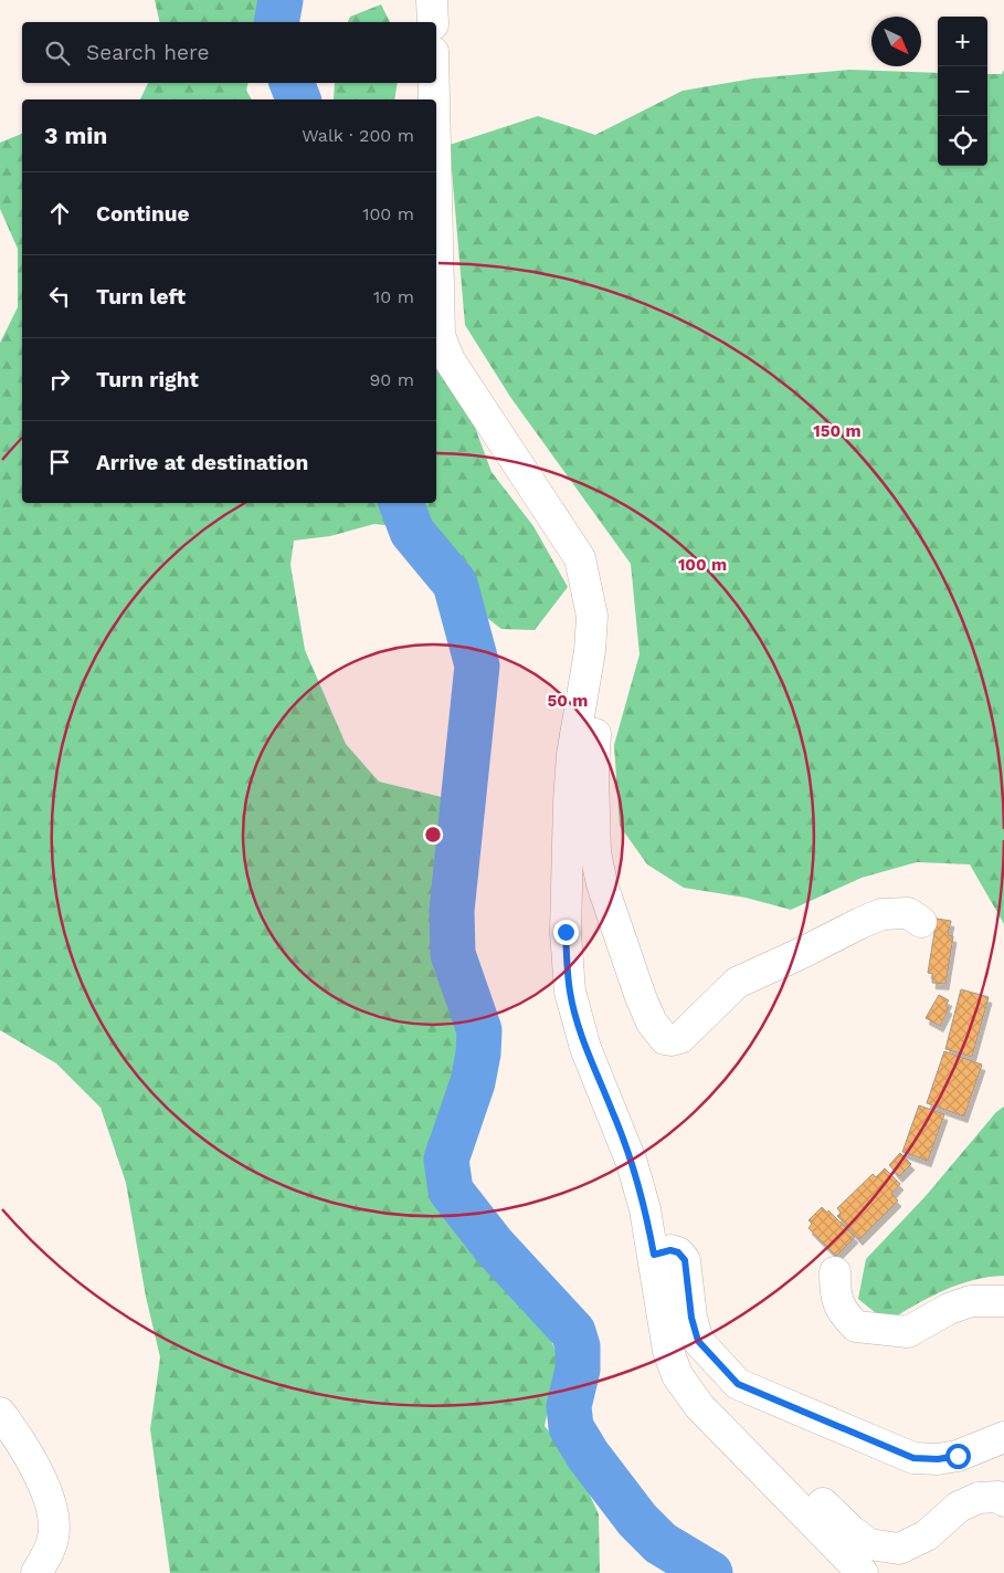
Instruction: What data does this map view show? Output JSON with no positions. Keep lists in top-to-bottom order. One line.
{"north":"bottom right","page":{"map_buttons":["+","−"],"search":"Search here","heading":["3 min","Walk · 200 m"],"list":[["Continue","100 m"],["Turn left","10 m"],["Turn right","90 m"],"Arrive at destination"]},"rings":["150 m","100 m","50 m"]}
